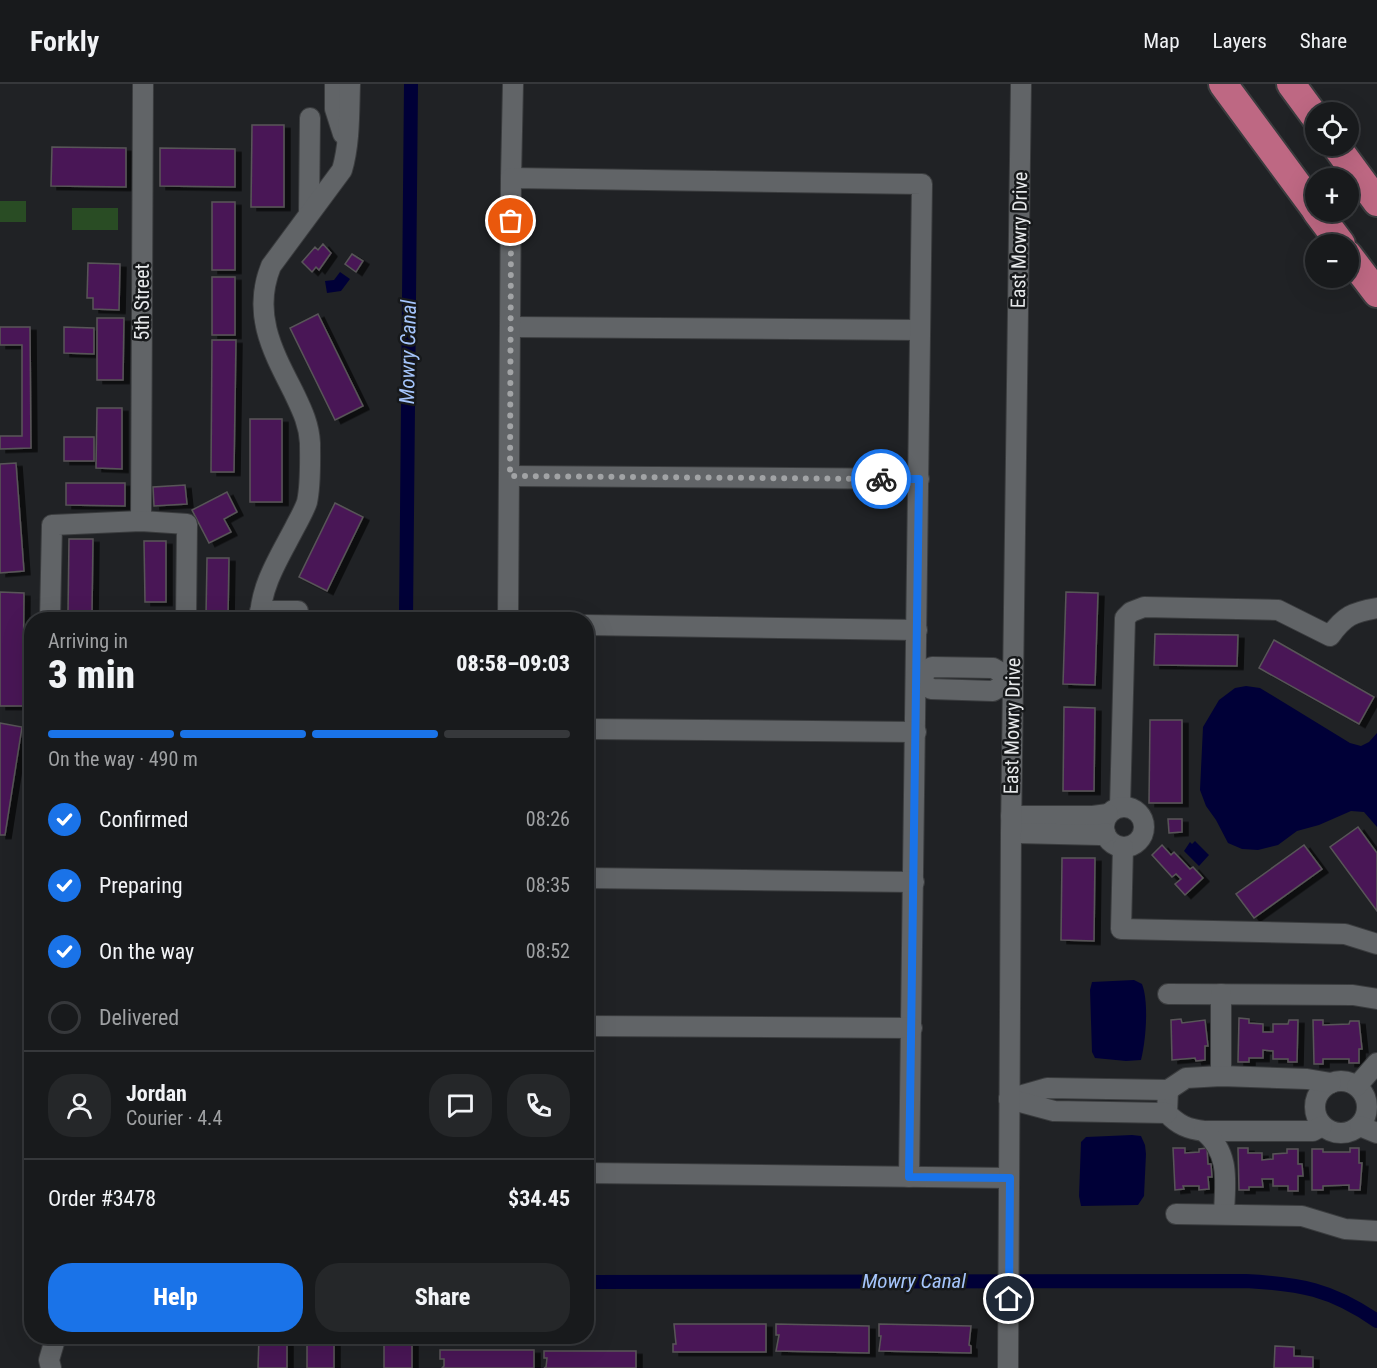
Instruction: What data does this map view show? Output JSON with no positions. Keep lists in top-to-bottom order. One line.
{"streets":{"street":["East Mowry Drive","5th Street"]},"water":["Mowry Canal"],"page":{"header":"Forkly","nav":["Map","Layers","Share"],"map_buttons":["+","−"],"heading":["3 min","Arriving in","08:58–09:03"],"panel":["Jordan","Courier · 4.4","Order #3478","$34.45"],"bar":"On the way · 490 m","list":[["Confirmed","08:26"],["Preparing","08:35"],["On the way","08:52"],"Delivered"],"buttons":["Help","Share"]}}
